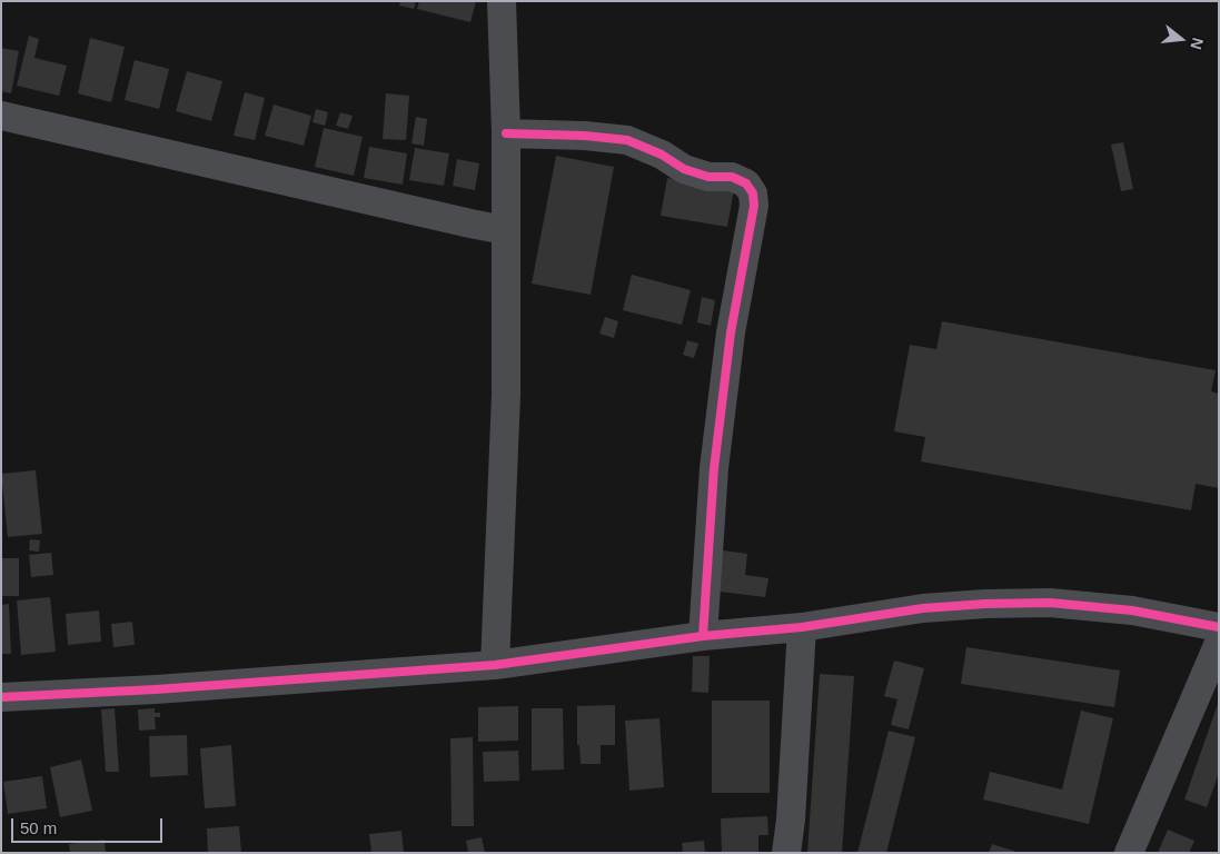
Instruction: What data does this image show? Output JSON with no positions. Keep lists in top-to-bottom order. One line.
{"scale_bar":"50 m","north":"right"}
